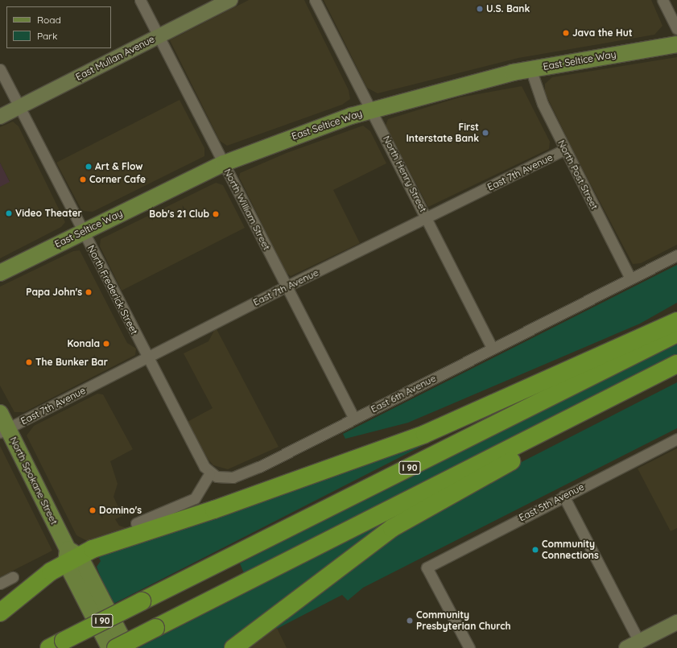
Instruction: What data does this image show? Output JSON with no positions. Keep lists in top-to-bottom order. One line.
{"streets":{"highway":["I 90"],"main road":["East Seltice Way","North Spokane Street"],"street":["East Mullan Avenue","East 7th Avenue","North Henry Street","North Post Street","North William Street","North Frederick Street","East 6th Avenue","East 5th Avenue"]},"crossings":[["East Mullan Avenue","North William Street"],["East Mullan Avenue","North Frederick Street"],["East Seltice Way","North Henry Street"],["East Seltice Way","North Post Street"],["East Seltice Way","North William Street"],["East Seltice Way","North Frederick Street"],["East 7th Avenue","North Henry Street"],["East 7th Avenue","North Post Street"],["East 7th Avenue","North William Street"],["East 7th Avenue","North Frederick Street"],["East 7th Avenue","North Spokane Street"],["North Henry Street","East 6th Avenue"],["North Post Street","East 6th Avenue"],["North William Street","East 6th Avenue"],["North Frederick Street","East 6th Avenue"]],"places":["U.S. Bank","Java the Hut","First Interstate Bank","Art & Flow","Corner Cafe","Video Theater","Bob's 21 Club","Papa John's","Konala","The Bunker Bar","Domino's","Community Connections","Community Presbyterian Church"],"legend":["Road","Park"]}
